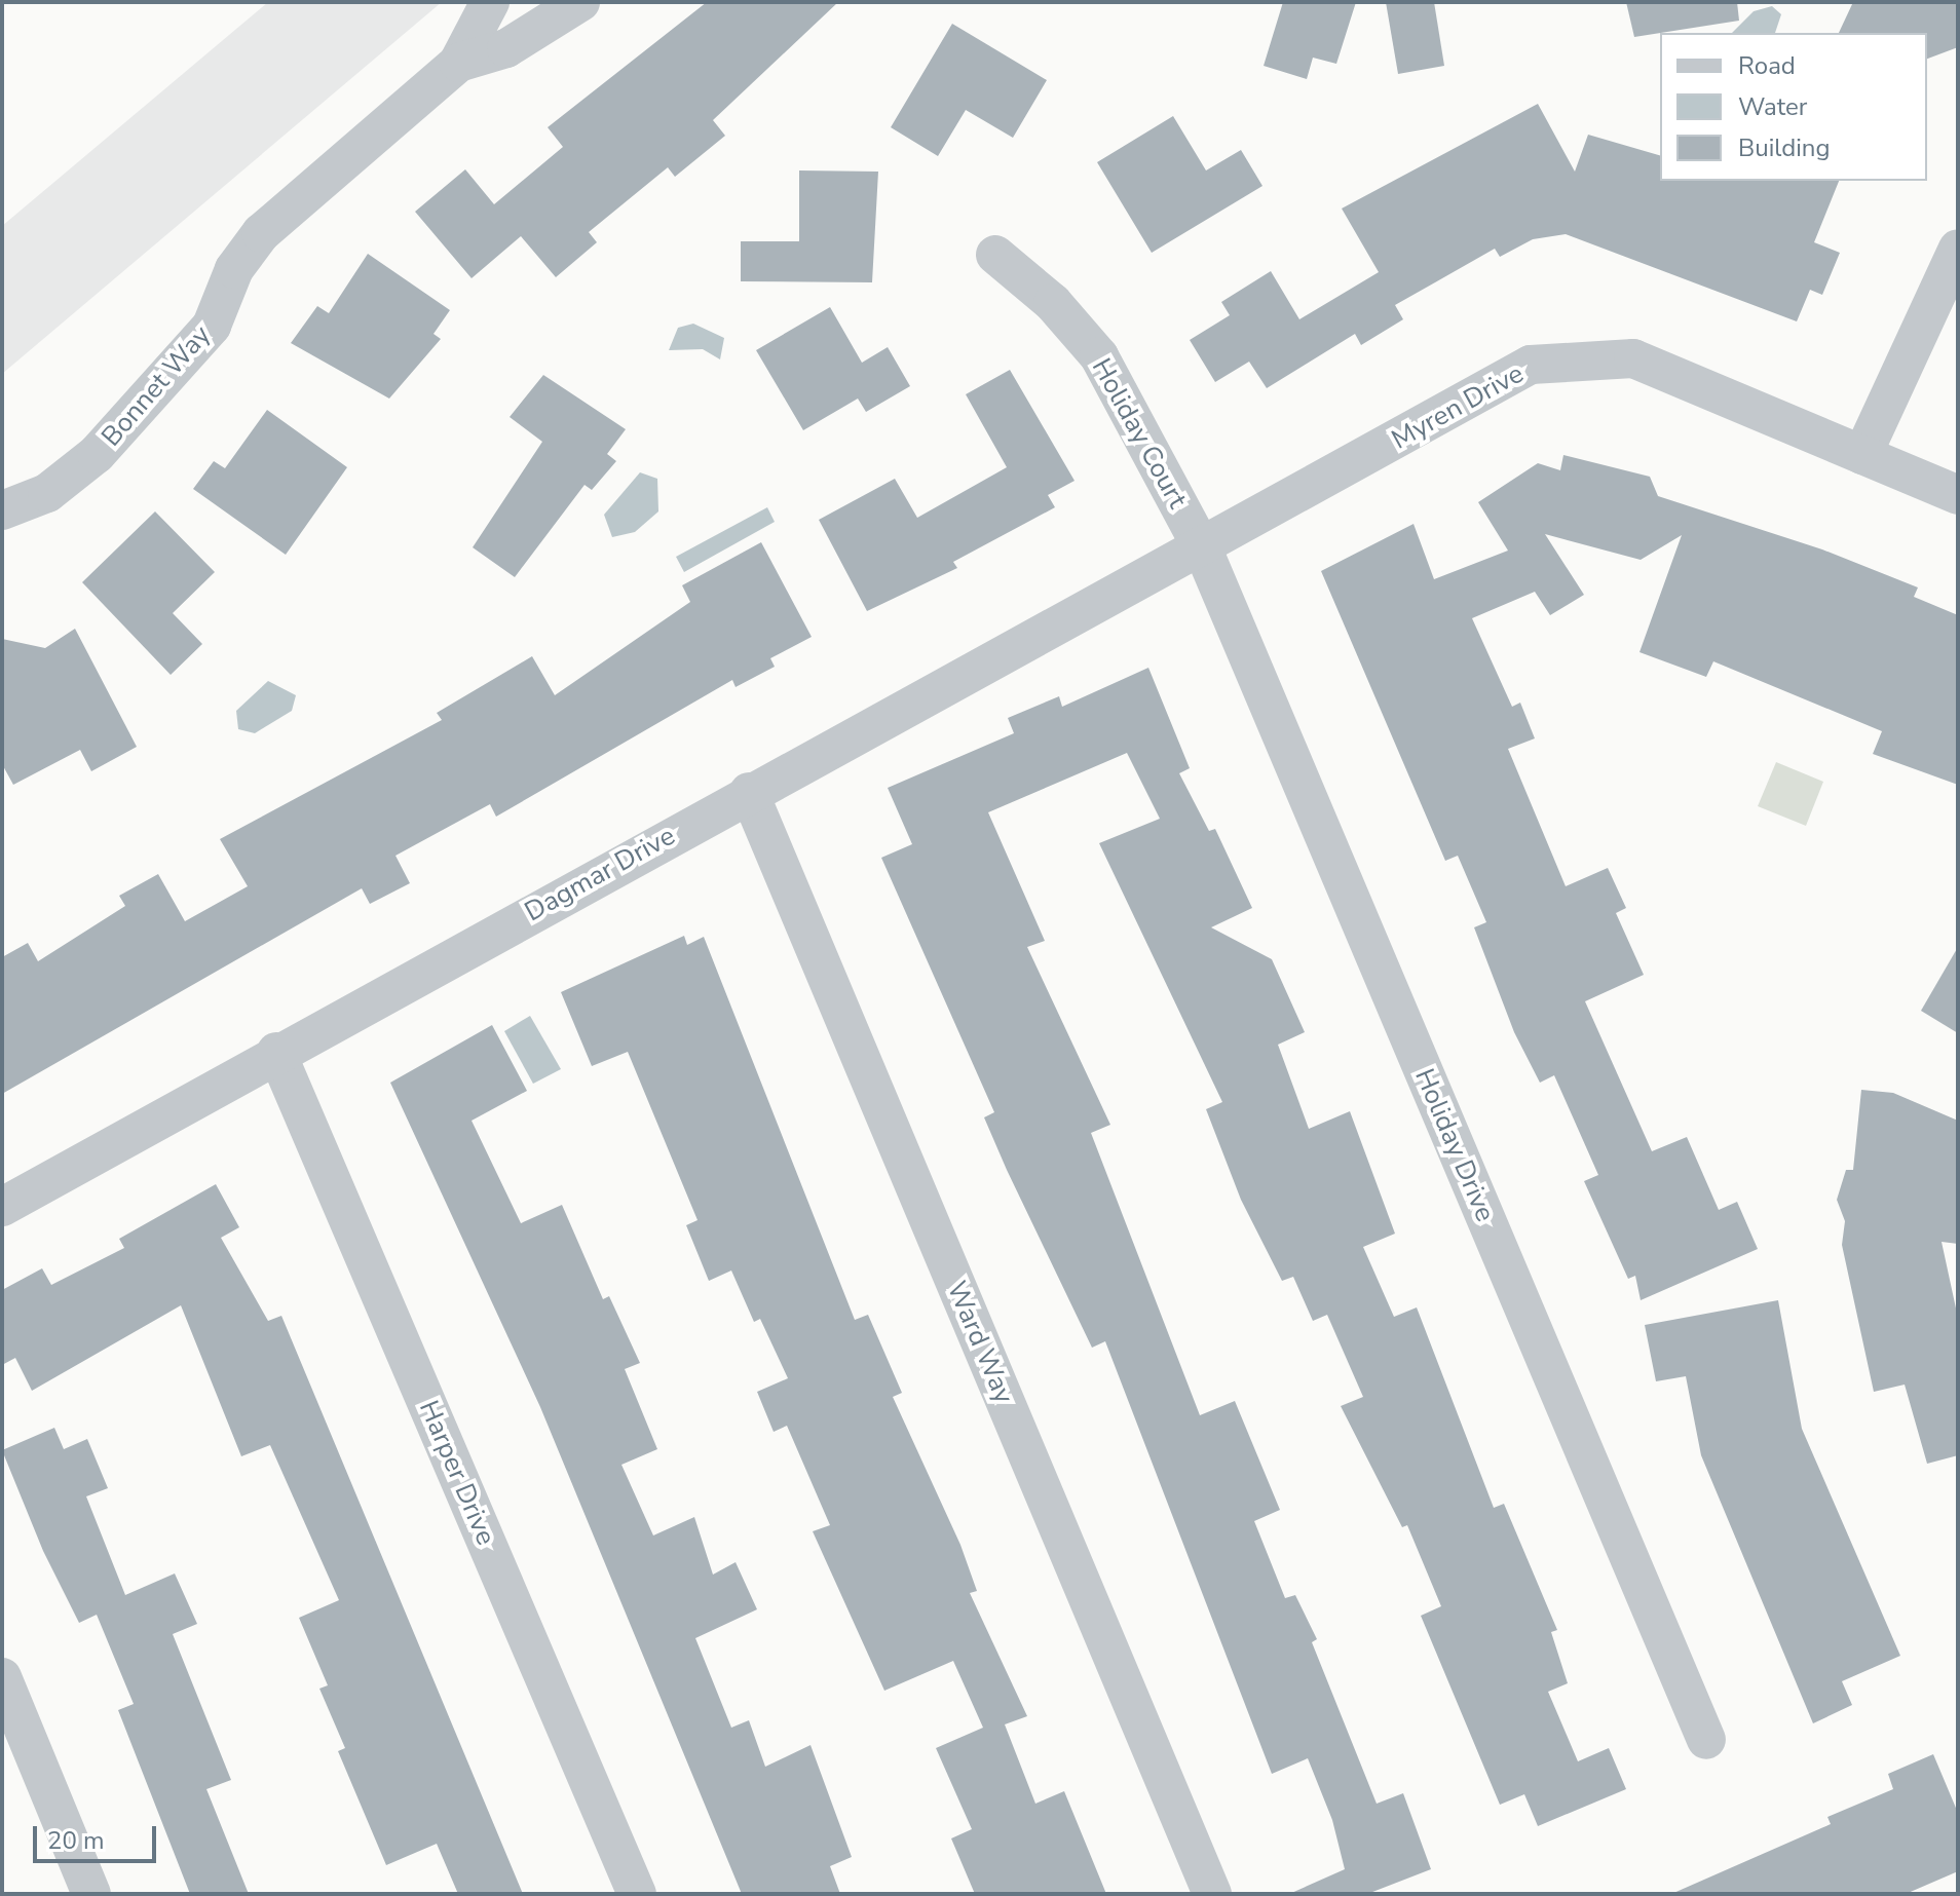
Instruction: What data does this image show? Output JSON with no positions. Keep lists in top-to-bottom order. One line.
{"streets":{"street":["Bonnet Way","Myren Drive","Holiday Court","Dagmar Drive","Holiday Drive","Ward Way","Harper Drive"]},"crossings":[["Myren Drive","Holiday Court"],["Myren Drive","Dagmar Drive"],["Myren Drive","Holiday Drive"],["Holiday Court","Dagmar Drive"],["Holiday Court","Holiday Drive"],["Dagmar Drive","Holiday Drive"],["Dagmar Drive","Ward Way"],["Dagmar Drive","Harper Drive"]],"legend":["Road","Water","Building"],"scale_bar":"20 m"}
